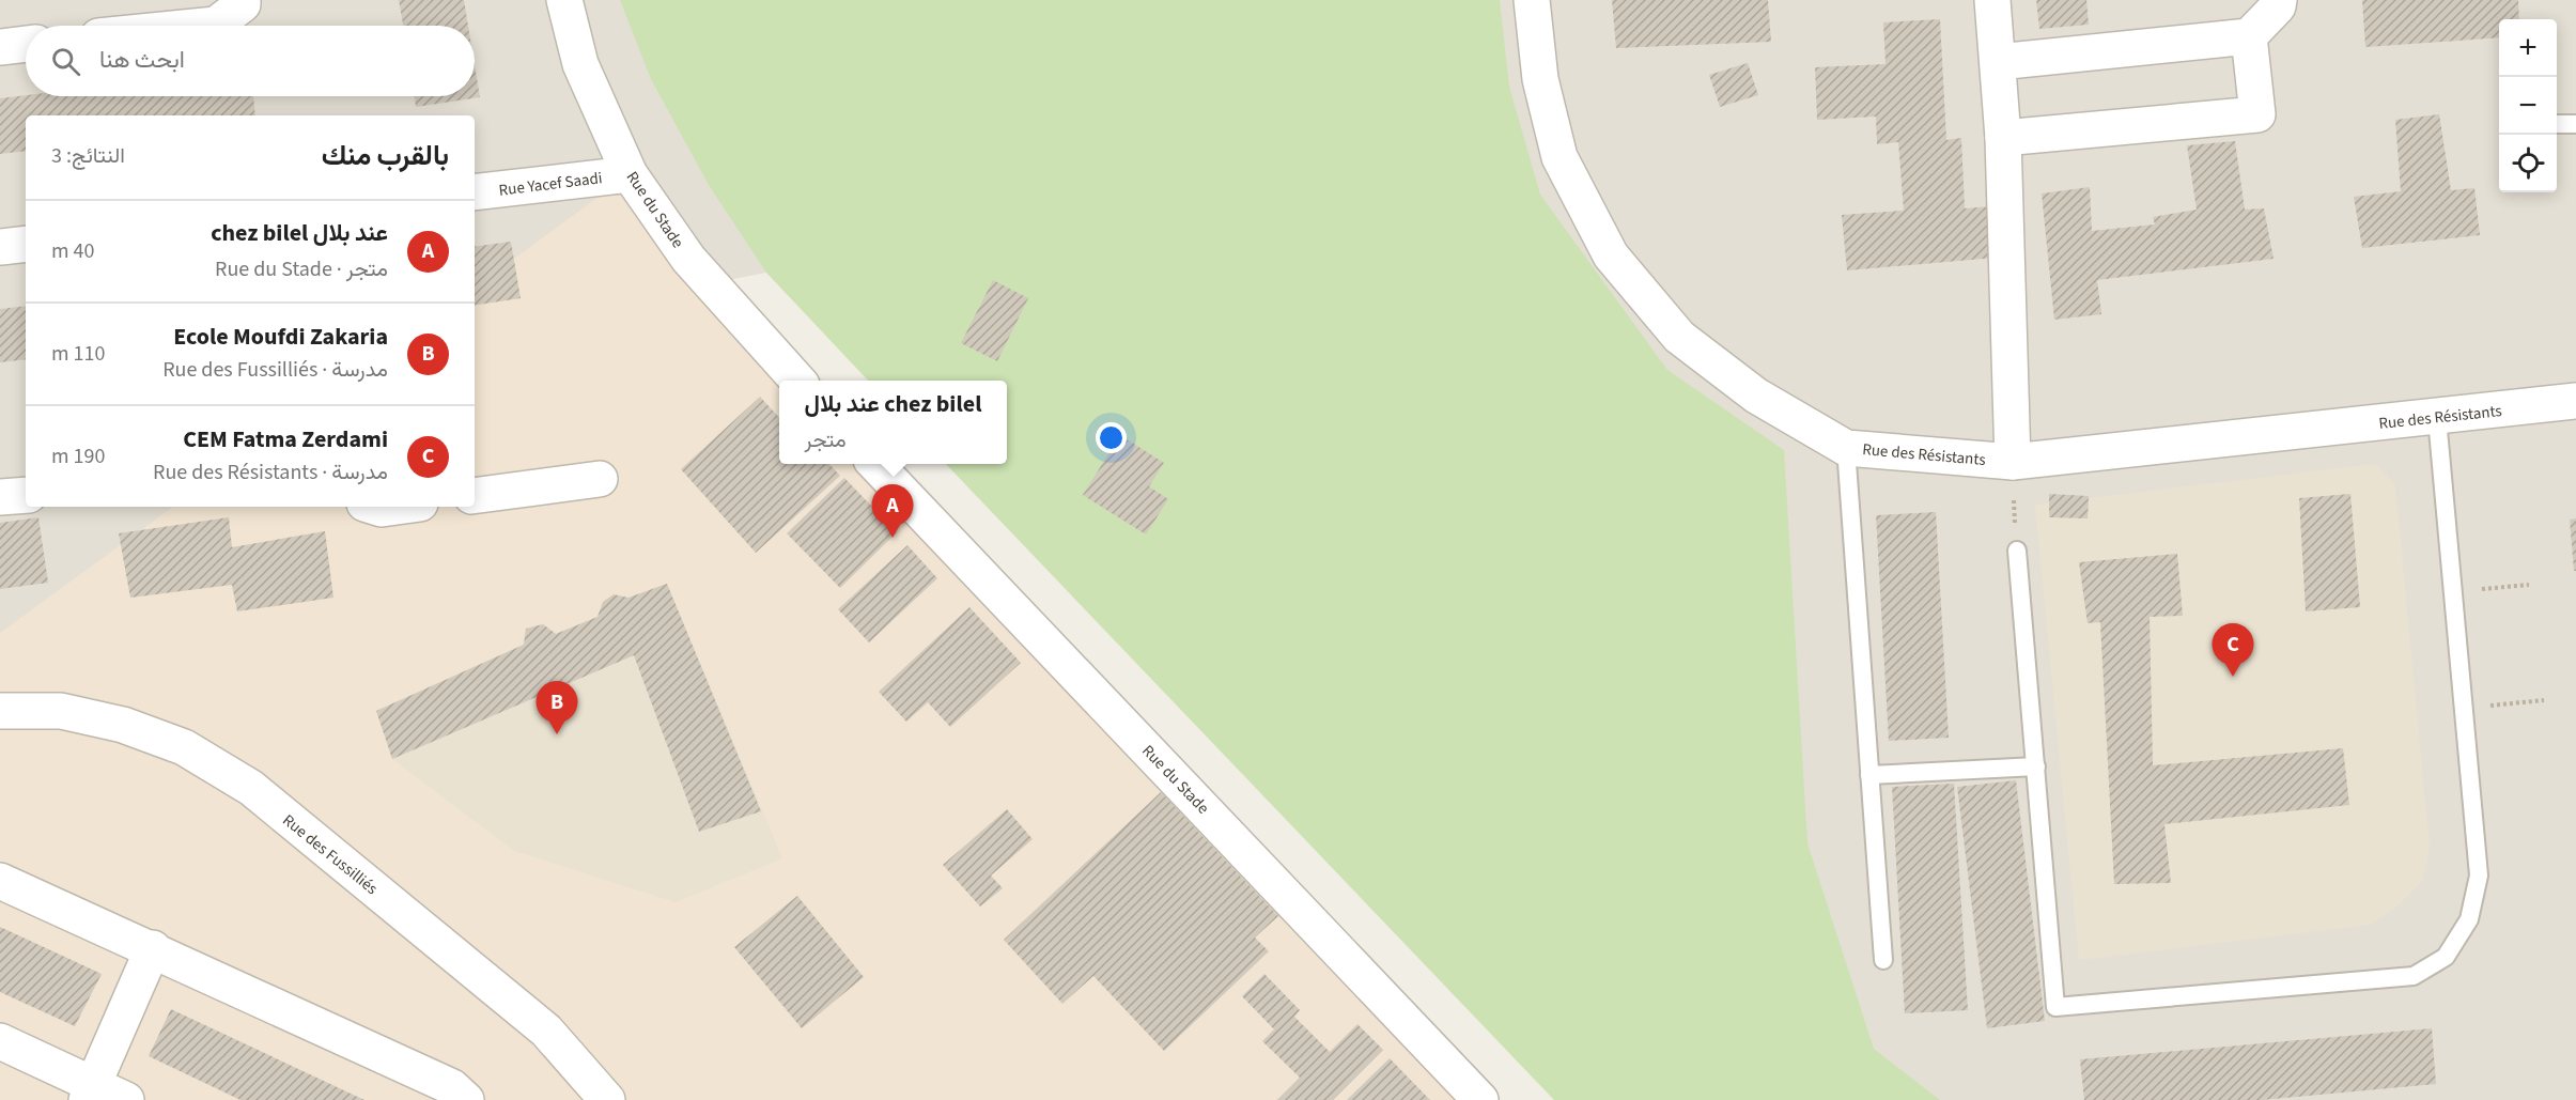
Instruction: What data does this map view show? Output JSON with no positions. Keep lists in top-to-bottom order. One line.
{"streets":{"street":["Rue Yacef Saadi","Rue du Stade","Rue des Résistants","Rue des Fussilliés"]},"crossings":[["Rue Yacef Saadi","Rue du Stade"]],"page":{"map_buttons":["+","−"],"search":"ابحث هنا","heading":["بالقرب منك","النتائج: 3"],"list":[{"mark":"A","name":"عند بلال chez bilel","note":"متجر · Rue du Stade","value":"40 m"},{"mark":"B","name":"Ecole Moufdi Zakaria","note":"مدرسة · Rue des Fussilliés","value":"110 m"},{"mark":"C","name":"CEM Fatma Zerdami","note":"مدرسة · Rue des Résistants","value":"190 m"}],"popup":["عند بلال chez bilel","متجر"],"pins":["A","C","B"]}}
